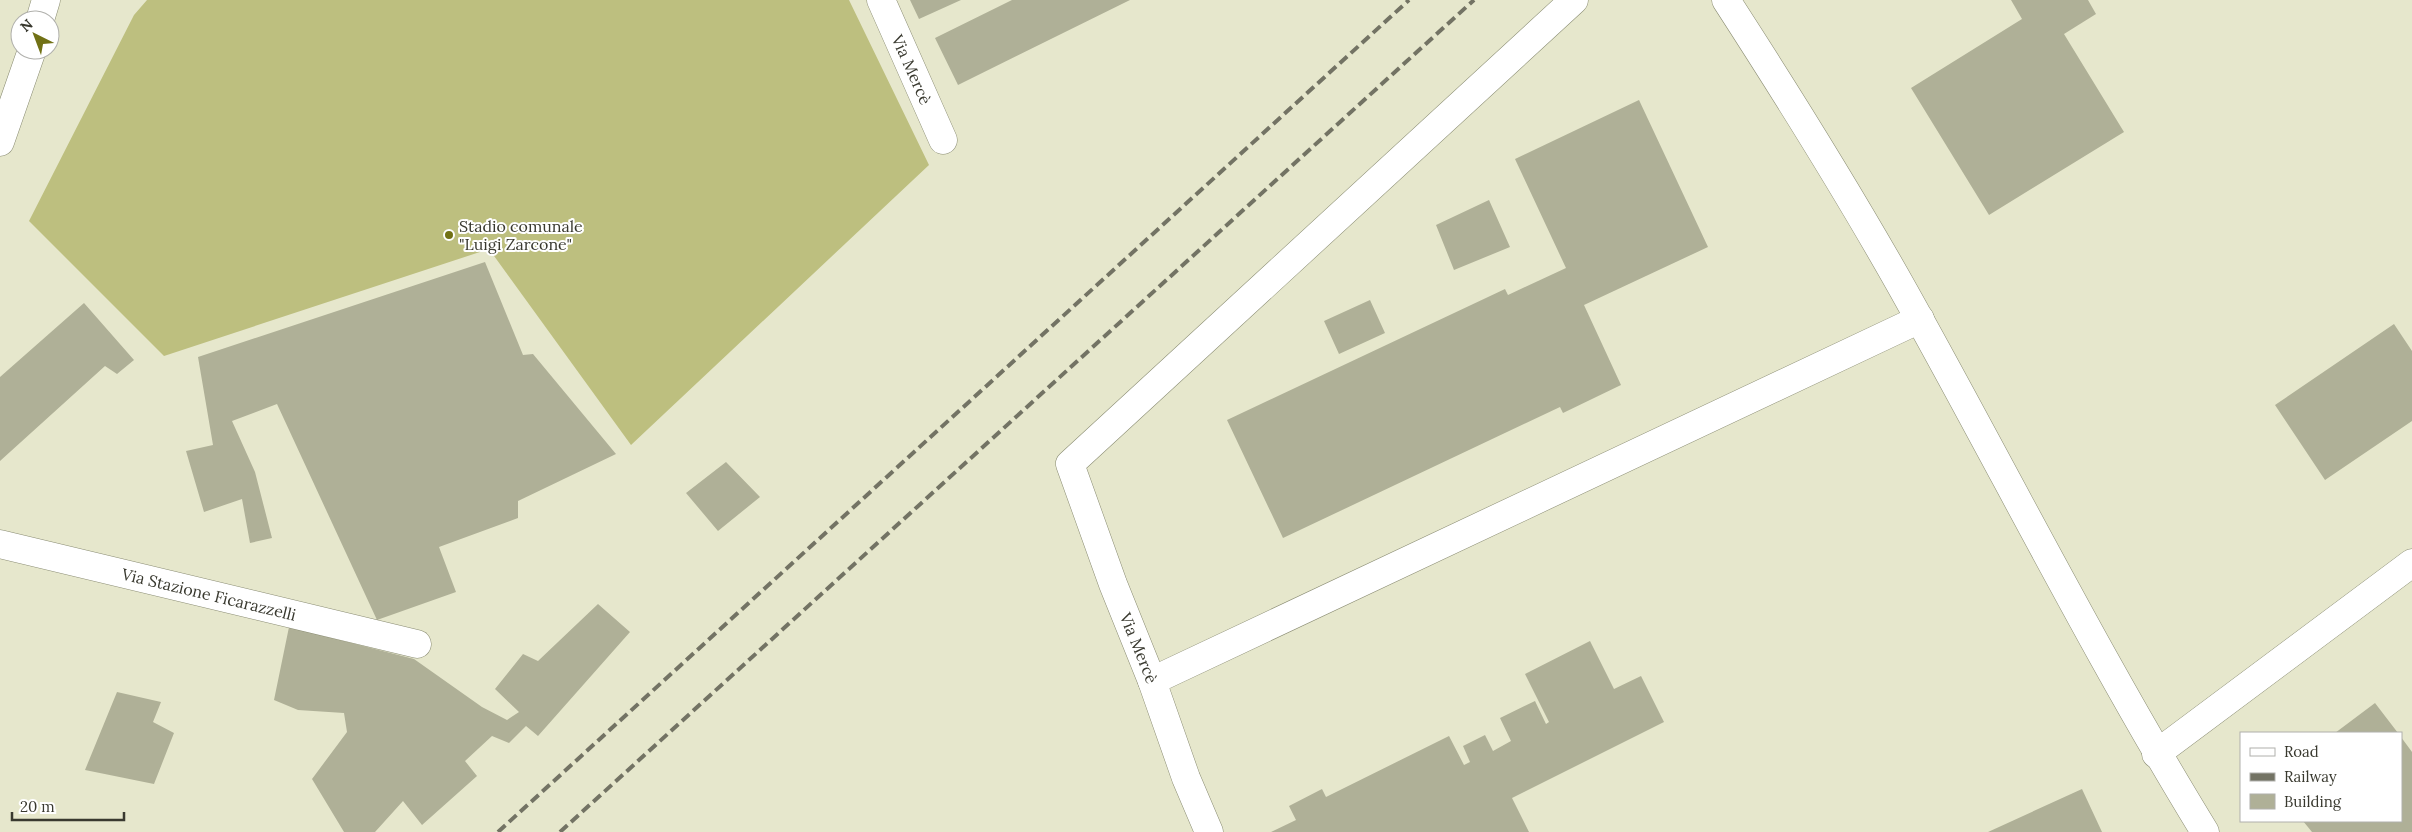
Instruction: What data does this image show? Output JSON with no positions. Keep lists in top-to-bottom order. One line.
{"streets":{"street":["Via Mercè","Via Stazione Ficarazzelli"]},"places":["Stadio comunale \"Luigi Zarcone\""],"legend":["Road","Railway","Building"],"scale_bar":"20 m","north":"top left"}
